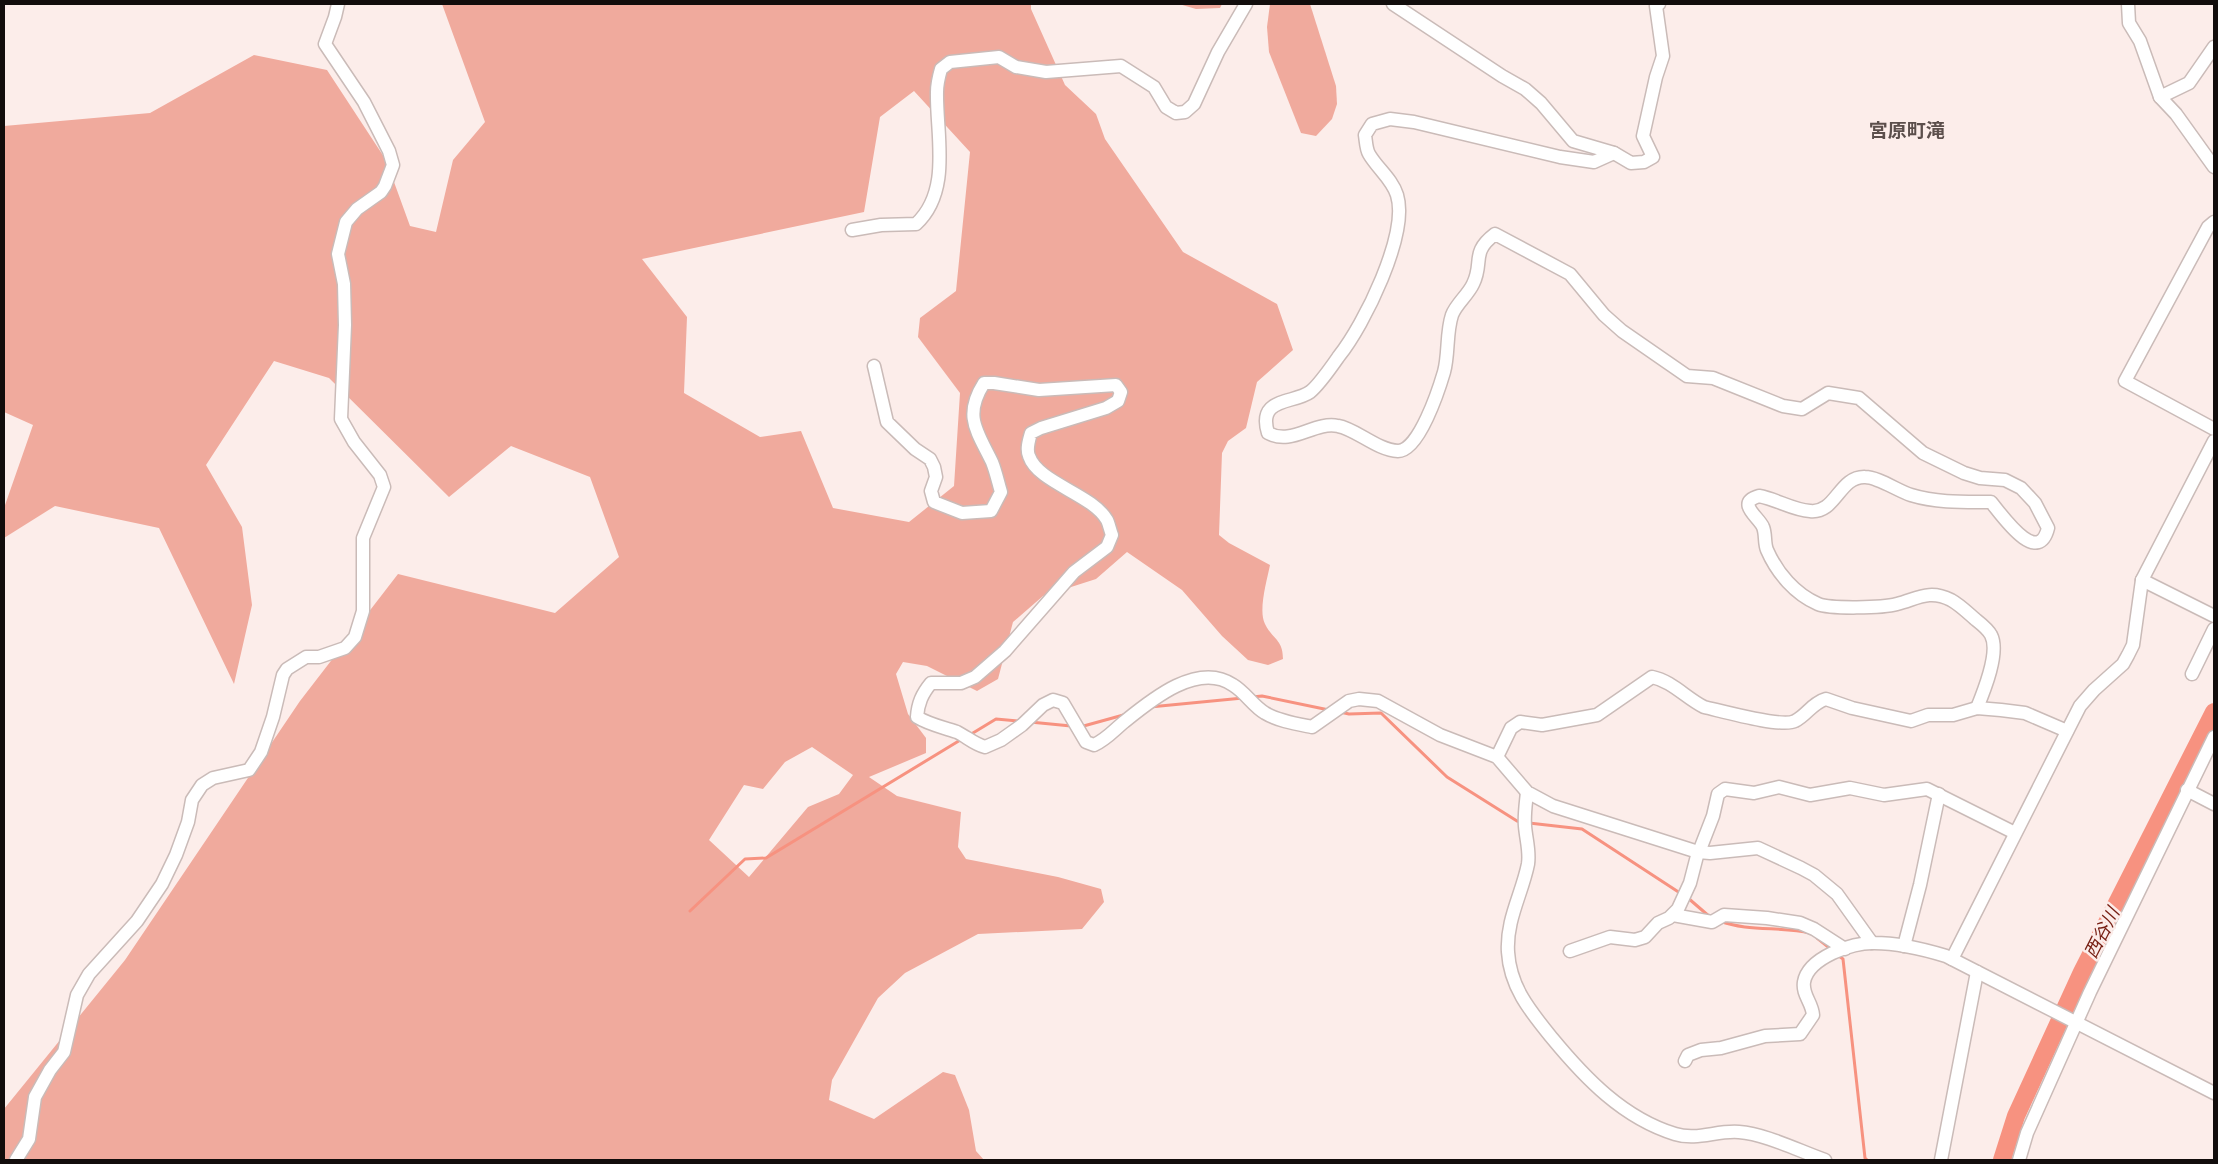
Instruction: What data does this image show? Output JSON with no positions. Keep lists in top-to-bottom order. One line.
{"districts":["宮原町滝"],"water":["西谷川"]}
